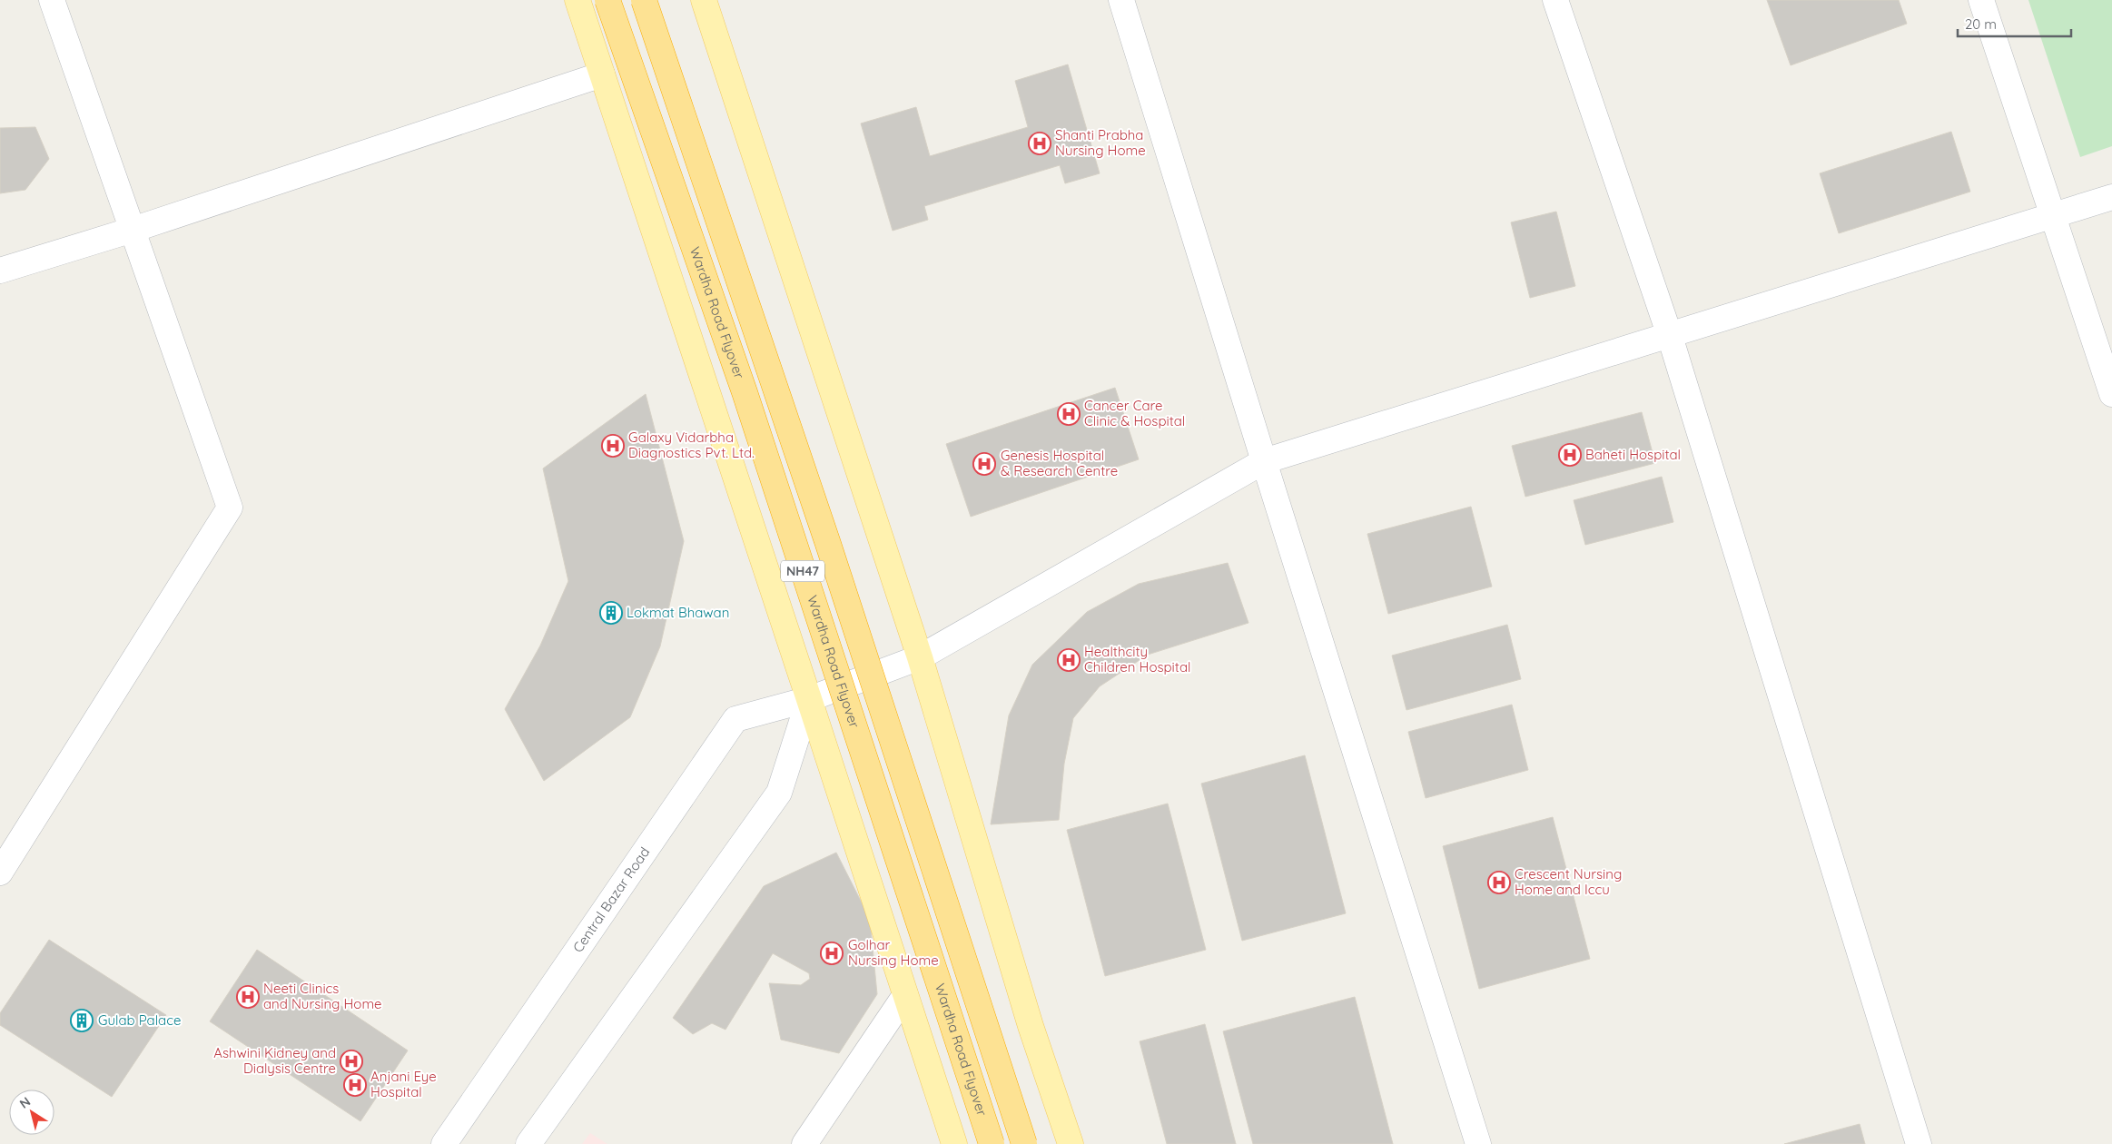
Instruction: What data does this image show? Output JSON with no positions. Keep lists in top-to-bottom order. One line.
{"streets":{"highway":["Wardha Road Flyover","NH47"],"street":["Central Bazar Road"]},"places":{"hospital":["Shanti Prabha Nursing Home","Cancer Care Clinic & Hospital","Galaxy Vidarbha Diagnostics Pvt. Ltd.","Baheti Hospital","Genesis Hospital & Research Centre","Healthcity Children Hospital","Crescent Nursing Home and Iccu","Golhar Nursing Home","Neeti Clinics and Nursing Home","Ashwini Kidney and Dialysis Centre","Anjani Eye Hospital"],"building":["Lokmat Bhawan","Gulab Palace"]},"scale_bar":"20 m","north":"top left"}
